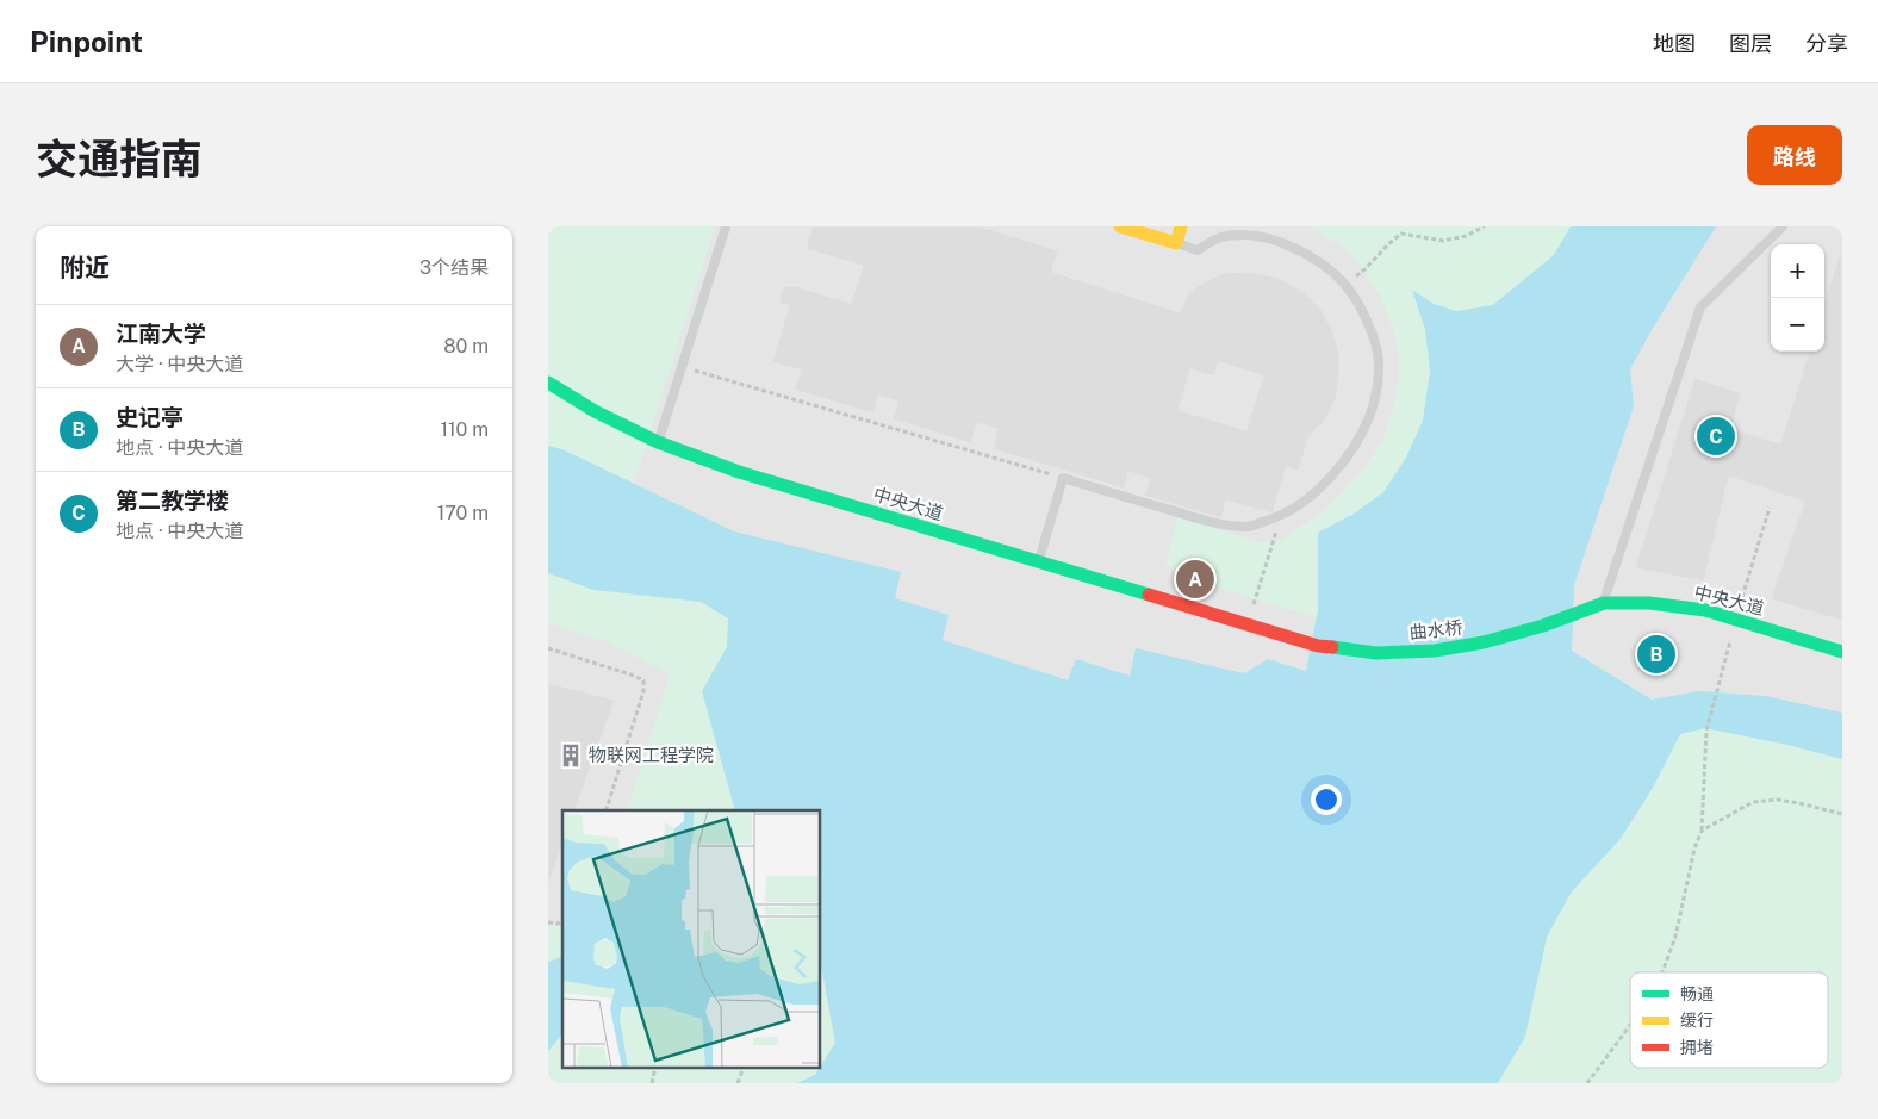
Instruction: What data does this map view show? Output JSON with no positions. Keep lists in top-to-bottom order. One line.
{"streets":{"street":["中央大道","曲水桥"]},"crossings":[["中央大道","曲水桥"]],"places":{"building":["物联网工程学院"]},"legend":["畅通","缓行","拥堵"],"page":{"header":"Pinpoint","nav":["地图","图层","分享"],"title":"交通指南","buttons":"路线","heading":["附近","3个结果"],"map_buttons":["+","−"],"list":[{"mark":"A","name":"江南大学","note":"大学 · 中央大道","value":"80 m"},{"mark":"B","name":"史记亭","note":"地点 · 中央大道","value":"110 m"},{"mark":"C","name":"第二教学楼","note":"地点 · 中央大道","value":"170 m"}],"pins":["C","A","B"]}}
